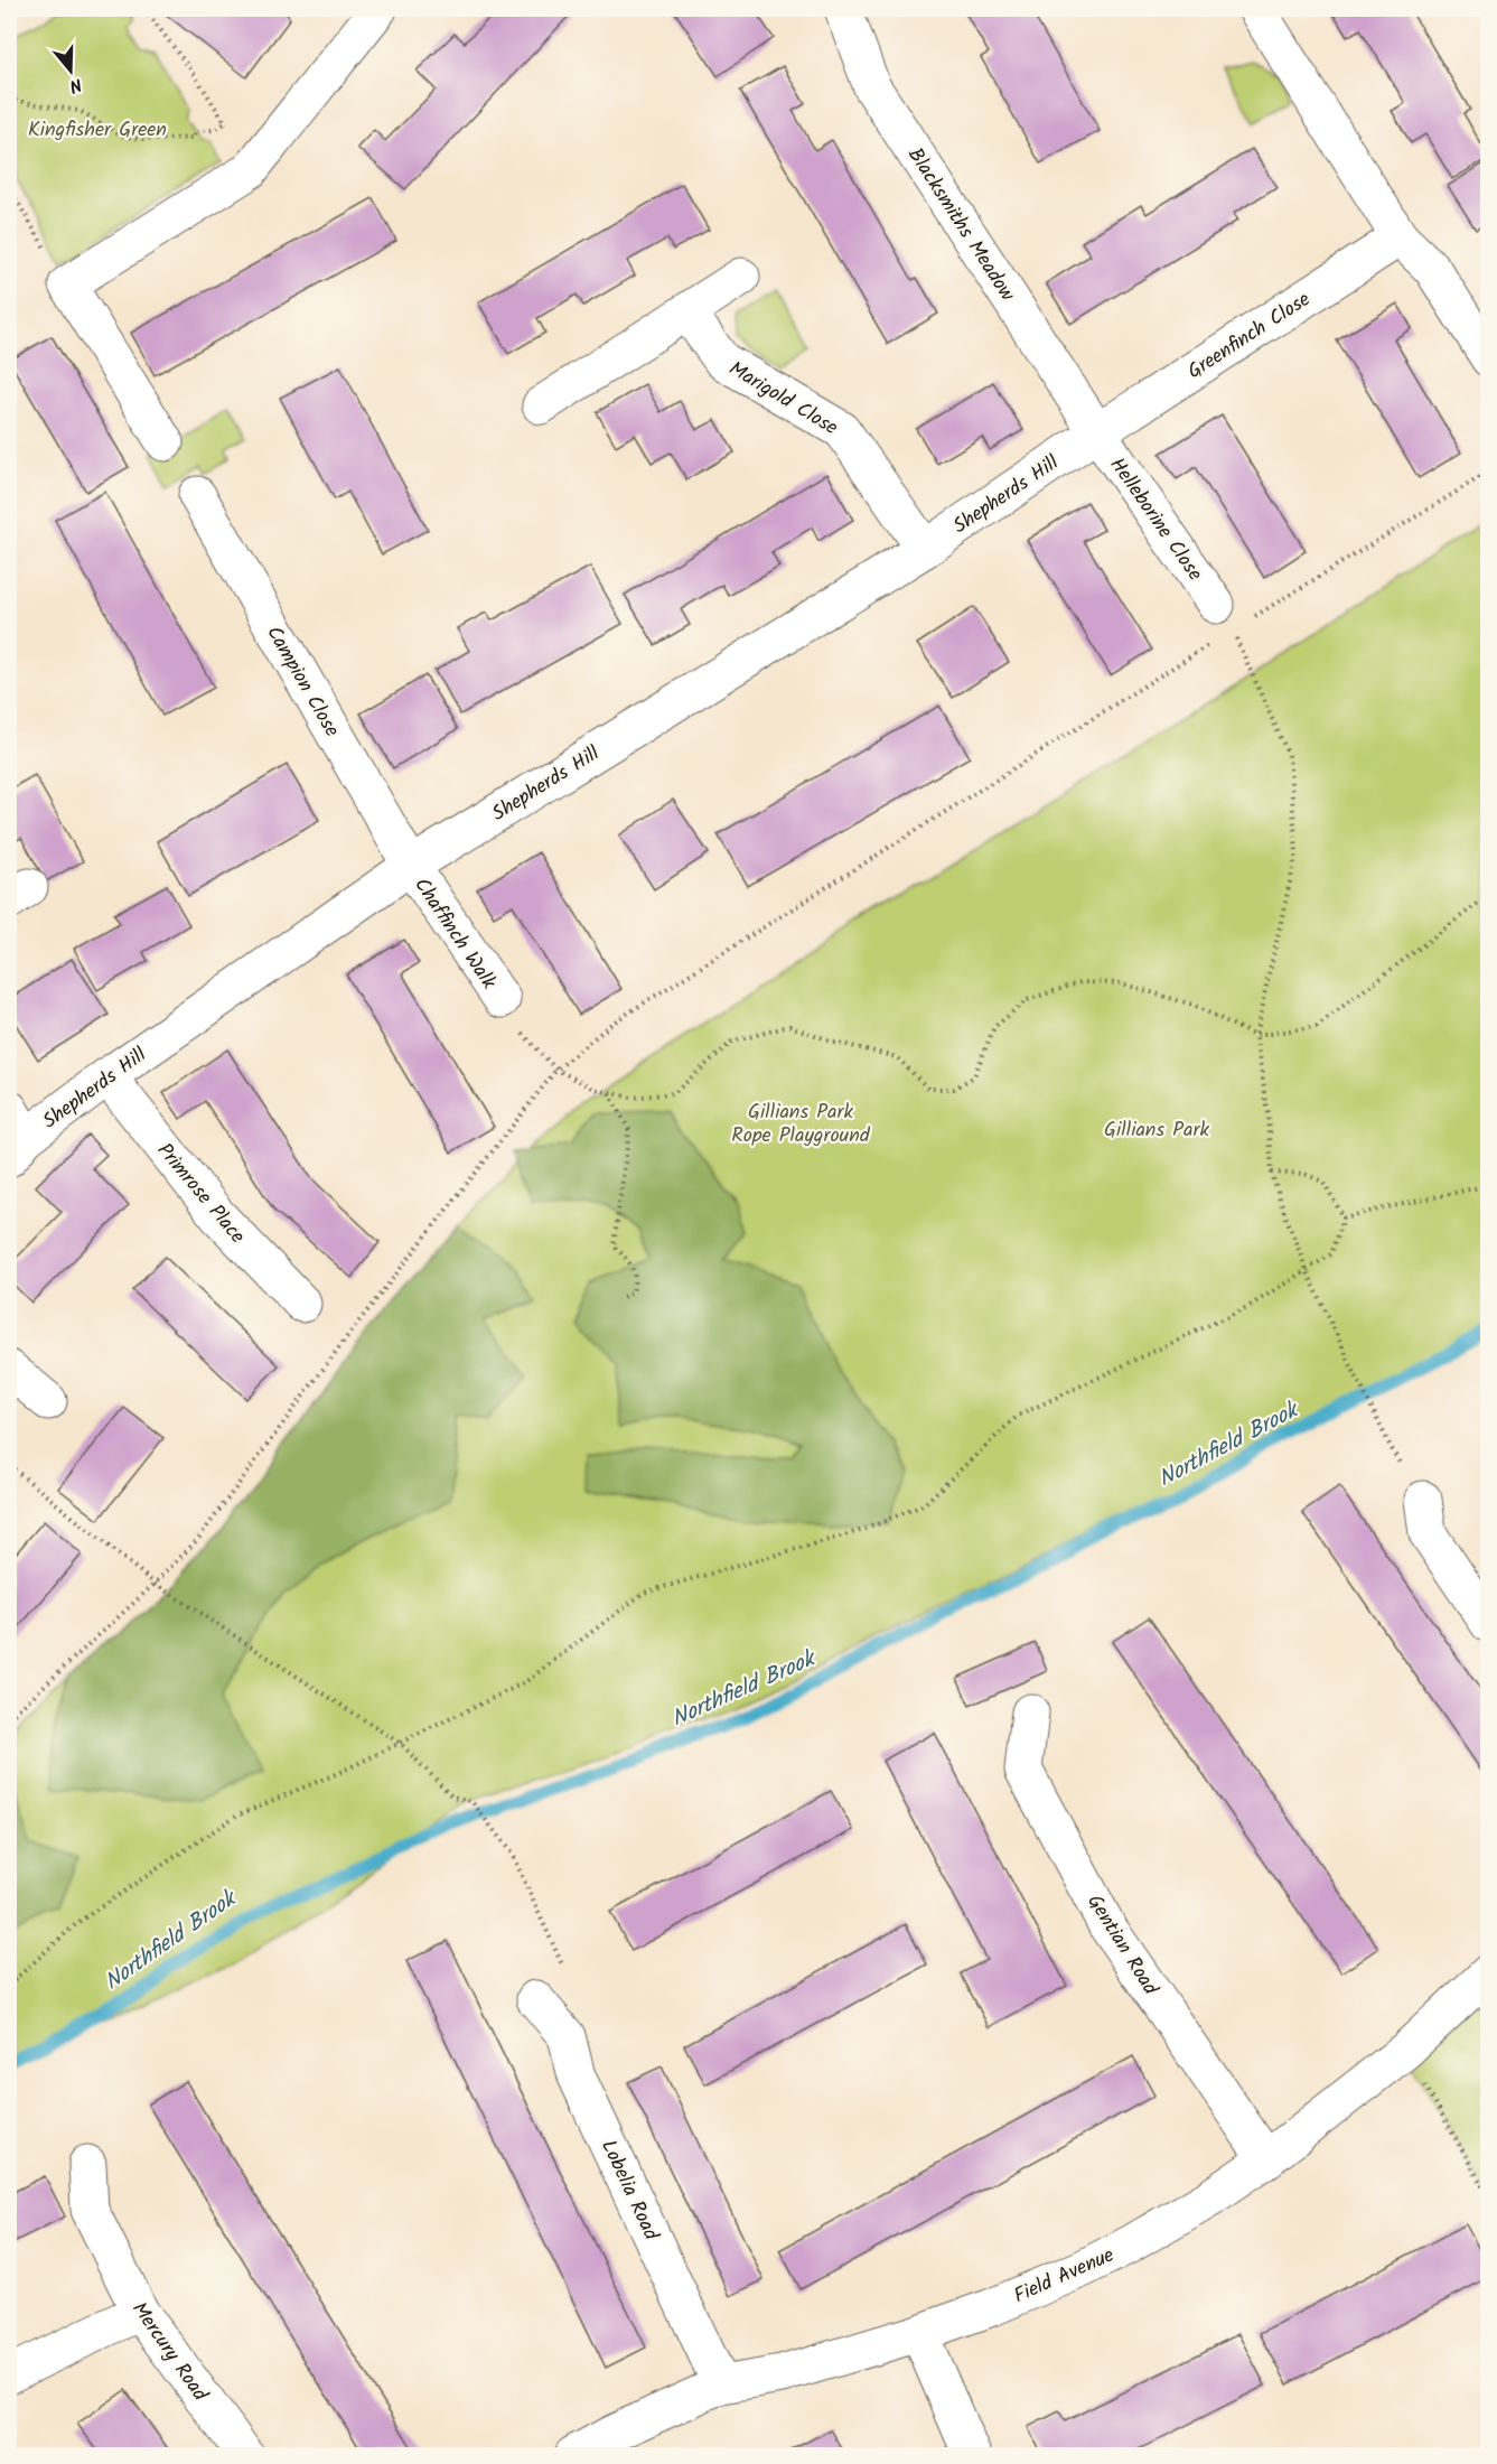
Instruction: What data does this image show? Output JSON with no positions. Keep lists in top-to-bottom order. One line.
{"streets":{"street":["Blacksmiths Meadow","Greenfinch Close","Marigold Close","Shepherds Hill","Helleborine Close","Campion Close","Chaffinch Walk","Primrose Place","Gentian Road","Lobelia Road","Field Avenue","Mercury Road"]},"crossings":[["Blacksmiths Meadow","Greenfinch Close"],["Blacksmiths Meadow","Shepherds Hill"],["Blacksmiths Meadow","Helleborine Close"],["Greenfinch Close","Shepherds Hill"],["Greenfinch Close","Helleborine Close"],["Marigold Close","Shepherds Hill"],["Shepherds Hill","Helleborine Close"],["Shepherds Hill","Campion Close"],["Shepherds Hill","Chaffinch Walk"],["Shepherds Hill","Primrose Place"],["Campion Close","Chaffinch Walk"],["Gentian Road","Field Avenue"],["Lobelia Road","Field Avenue"]],"water":["Northfield Brook"],"parks":["Kingfisher Green","Gillians Park Rope Playground","Gillians Park"],"north":"bottom"}
